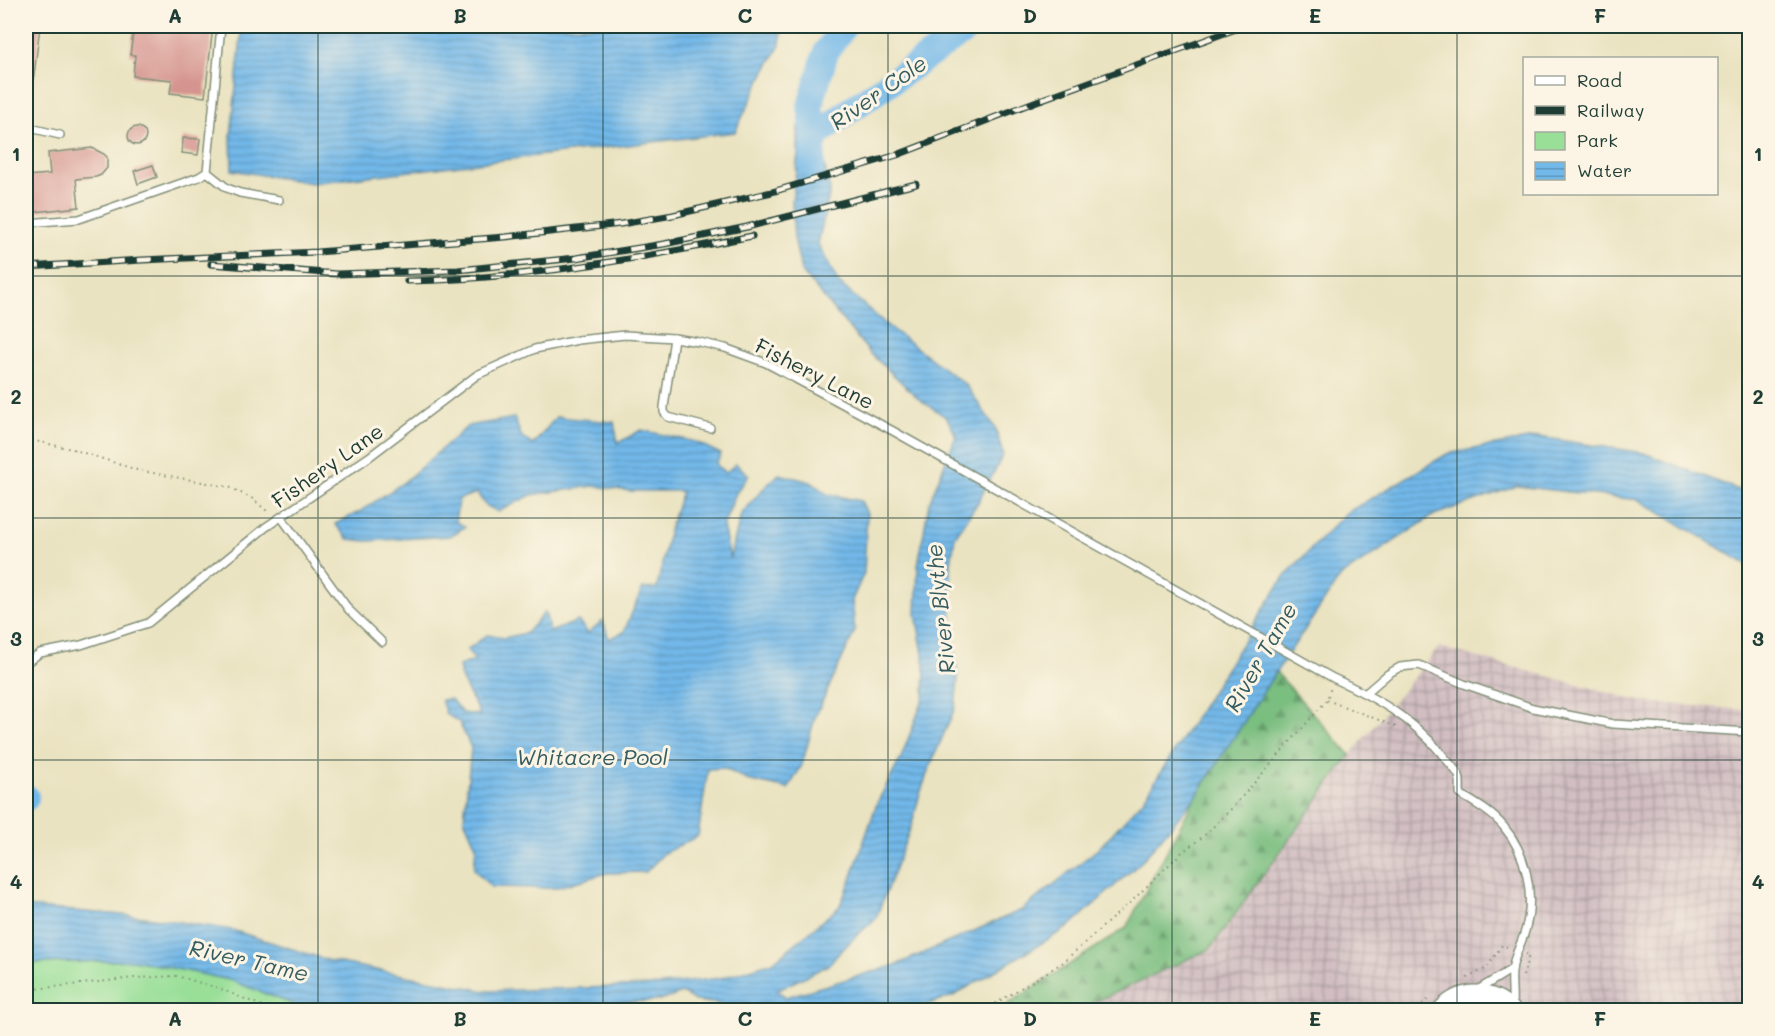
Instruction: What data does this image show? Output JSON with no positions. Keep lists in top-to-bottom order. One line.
{"streets":{"lane":["Fishery Lane"]},"water":["River Cole","River Blythe","River Tame","Whitacre Pool"],"legend":["Road","Railway","Park","Water"],"grid":{"columns":["A","B","C","D","E","F"],"rows":["1","2","3","4"]}}
